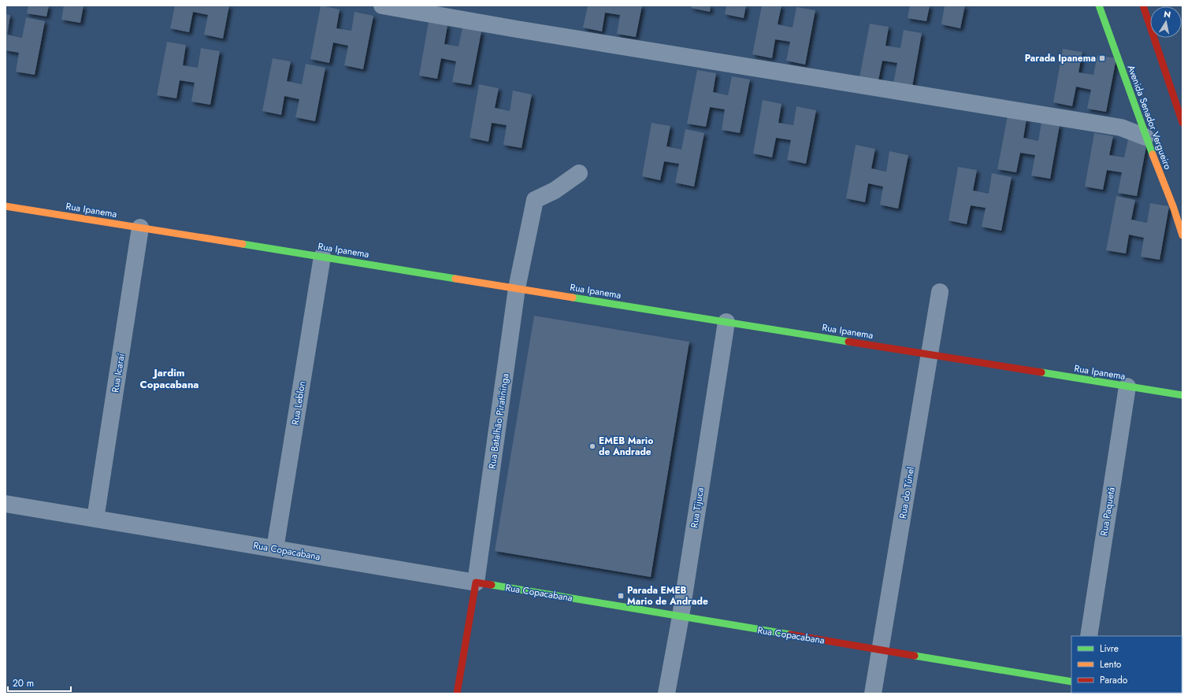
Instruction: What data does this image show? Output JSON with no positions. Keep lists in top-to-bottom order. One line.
{"streets":{"street":["Avenida Senador Vergueiro","Rua Ipanema","Rua Icaraí","Rua Leblon","Rua Batalhão Piratininga","Rua do Túnel","Rua Tijuca","Rua Paquetá","Rua Copacabana"]},"crossings":[["Rua Ipanema","Rua Icaraí"],["Rua Ipanema","Rua Leblon"],["Rua Ipanema","Rua Batalhão Piratininga"],["Rua Ipanema","Rua do Túnel"],["Rua Ipanema","Rua Tijuca"],["Rua Ipanema","Rua Paquetá"],["Rua Icaraí","Rua Copacabana"],["Rua Leblon","Rua Copacabana"],["Rua Batalhão Piratininga","Rua Copacabana"],["Rua do Túnel","Rua Copacabana"],["Rua Tijuca","Rua Copacabana"]],"districts":["Jardim Copacabana"],"places":{"transit":["Parada Ipanema","Parada EMEB Mario de Andrade"],"other":["EMEB Mario de Andrade"]},"legend":["Livre","Lento","Parado"],"scale_bar":"20 m","north":"top"}
